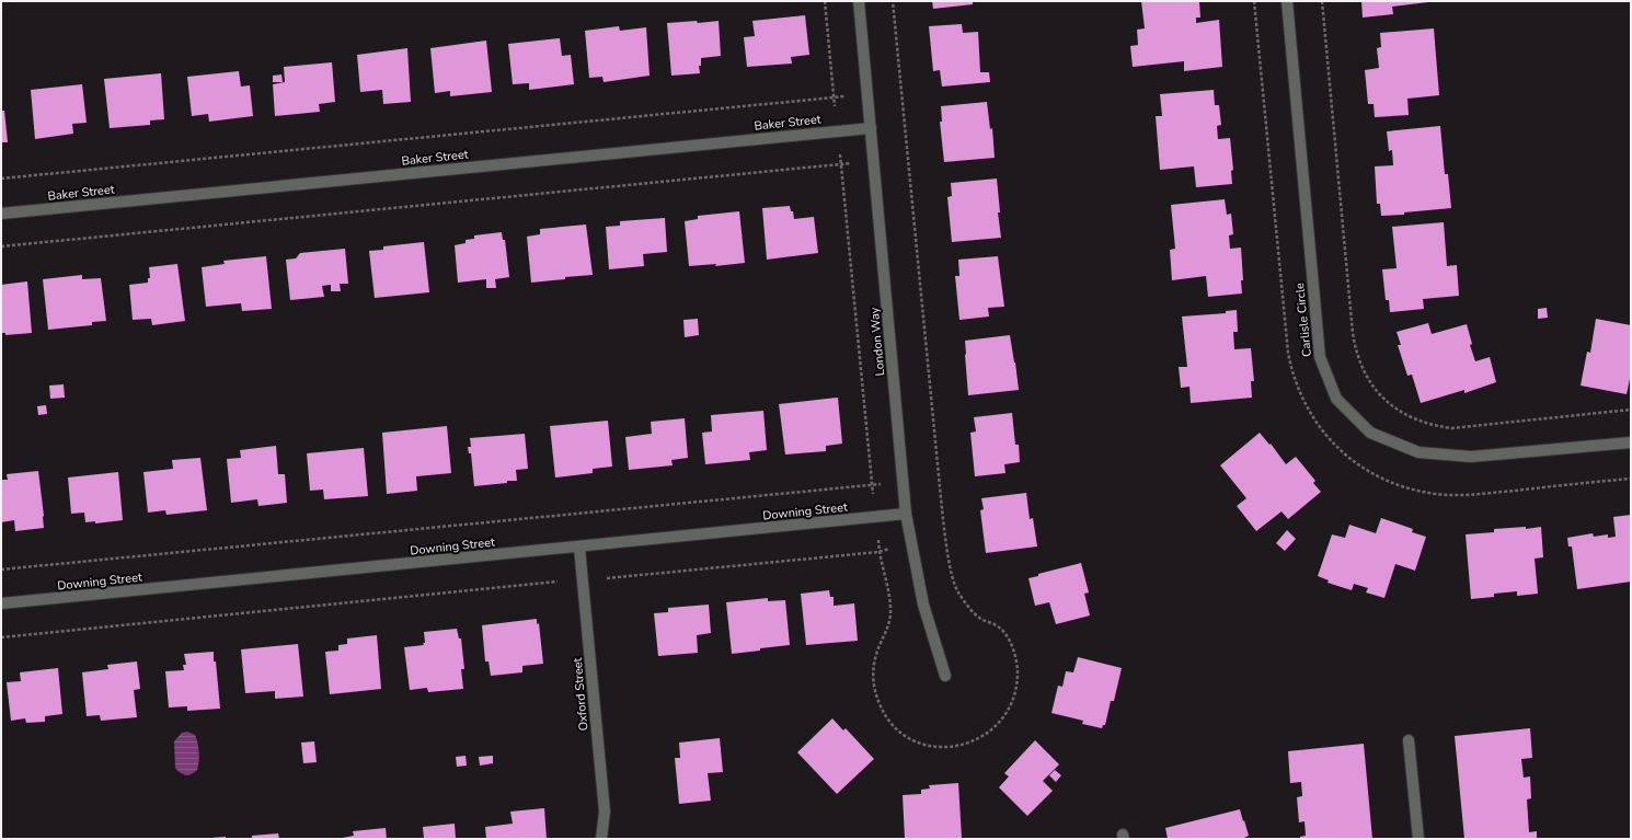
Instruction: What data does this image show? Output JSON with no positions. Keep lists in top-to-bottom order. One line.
{"streets":{"street":["Baker Street","Carlisle Circle","London Way","Downing Street","Oxford Street"]},"crossings":[["Baker Street","London Way"],["London Way","Downing Street"],["Downing Street","Oxford Street"]]}
